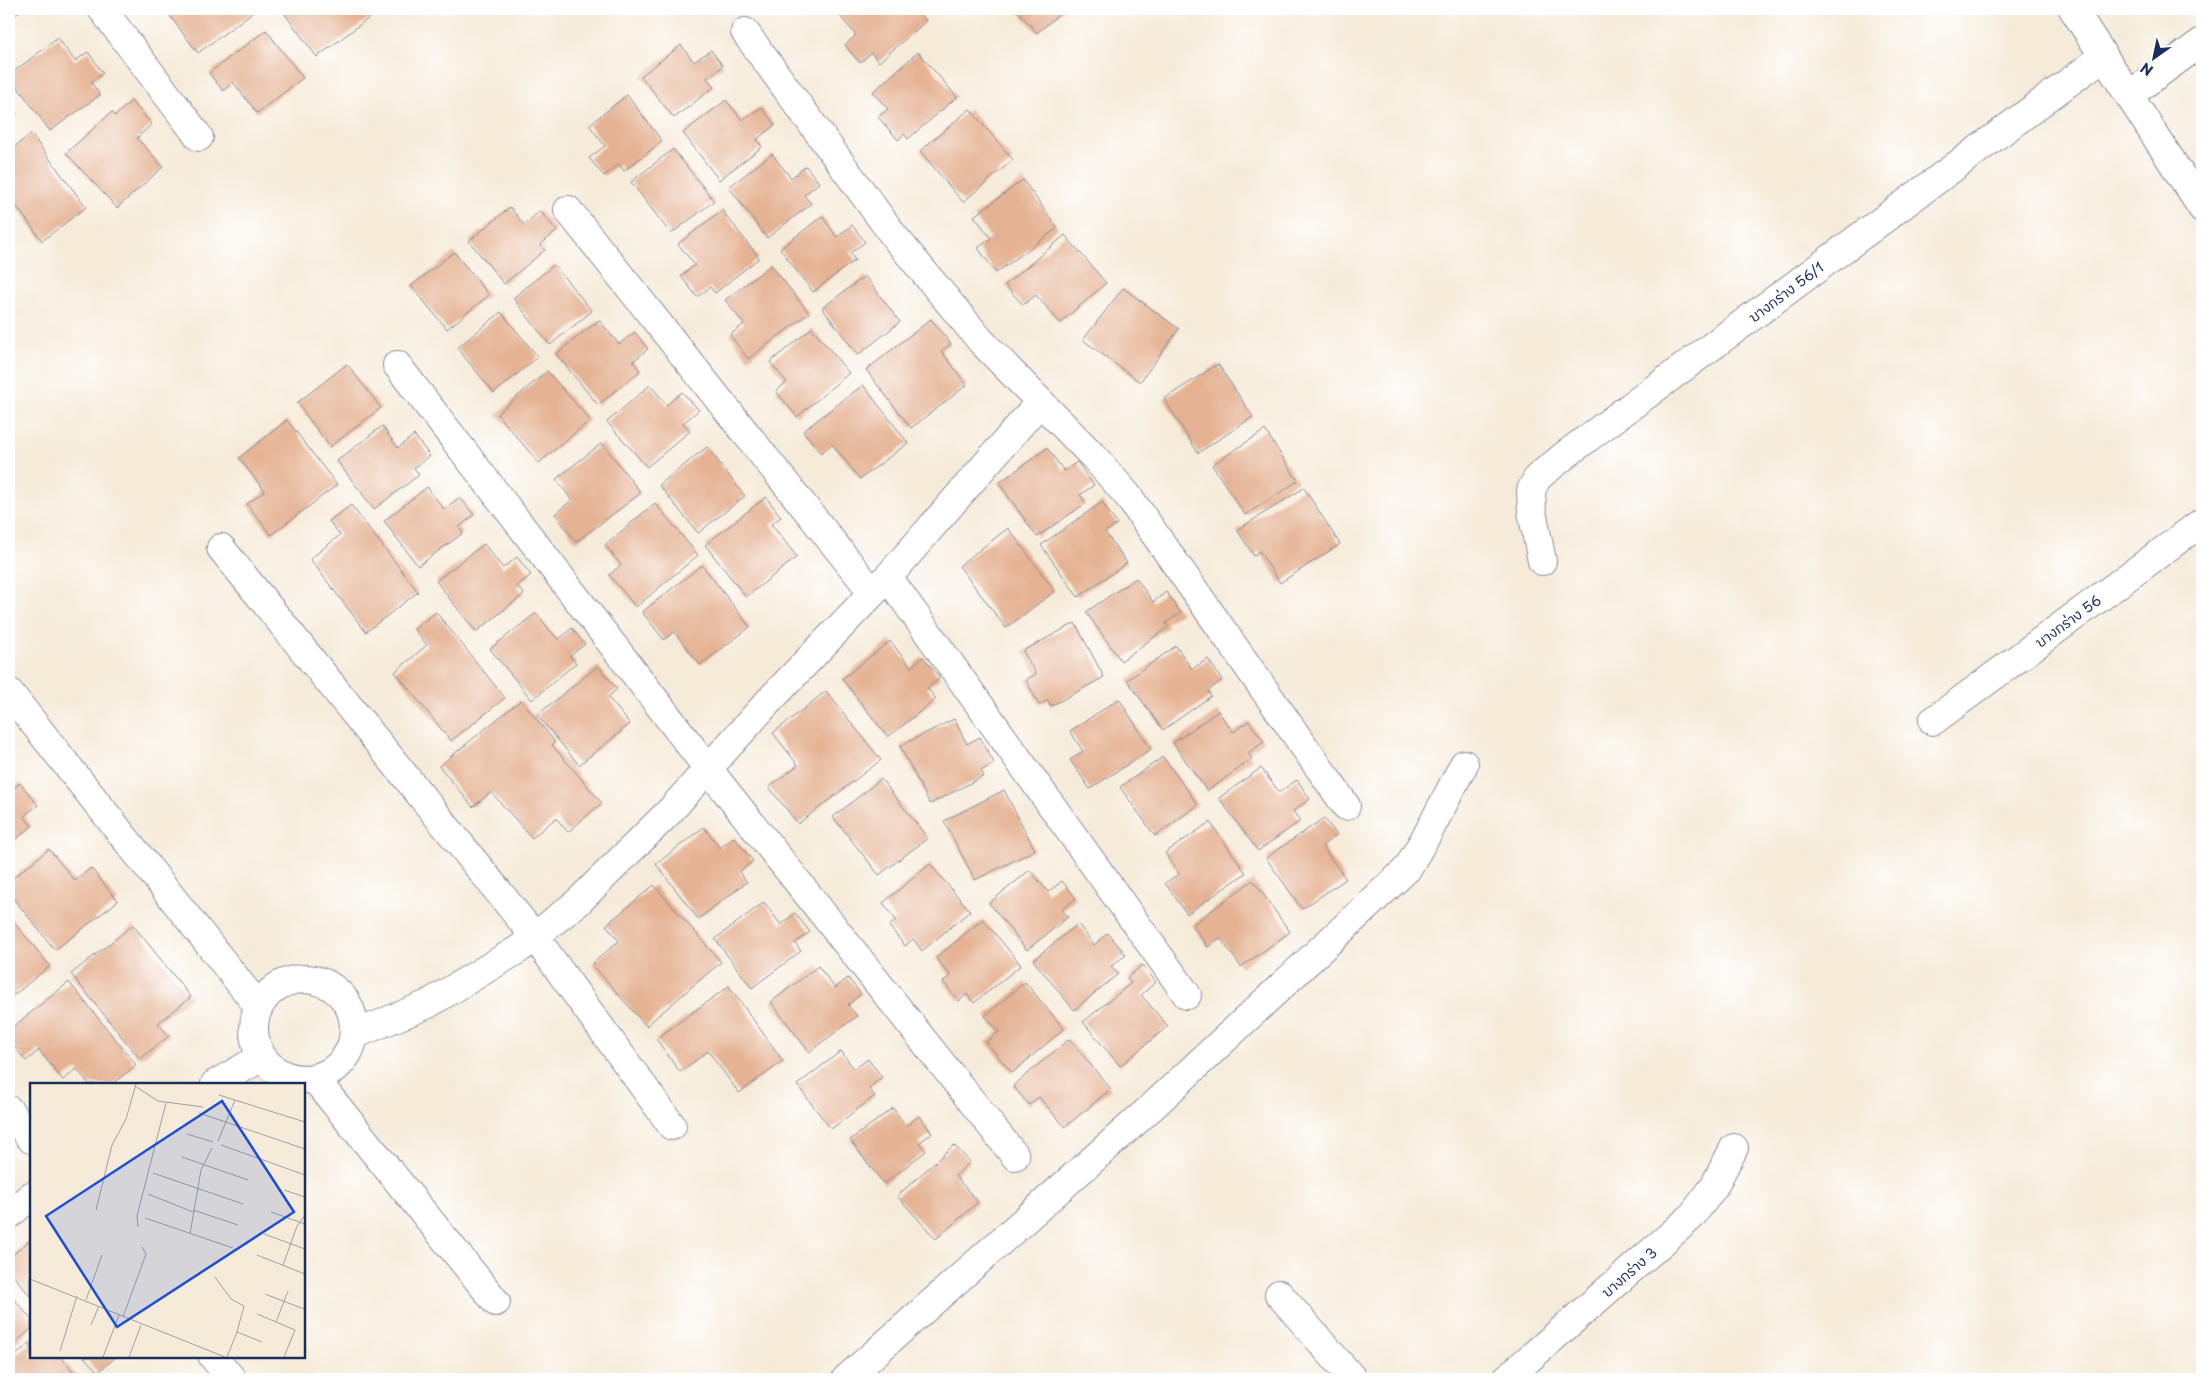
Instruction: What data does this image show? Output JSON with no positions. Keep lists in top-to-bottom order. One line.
{"streets":{"street":["บางกร่าง 56/1","บางกร่าง 56","บางกร่าง 3"]},"north":"bottom left"}
